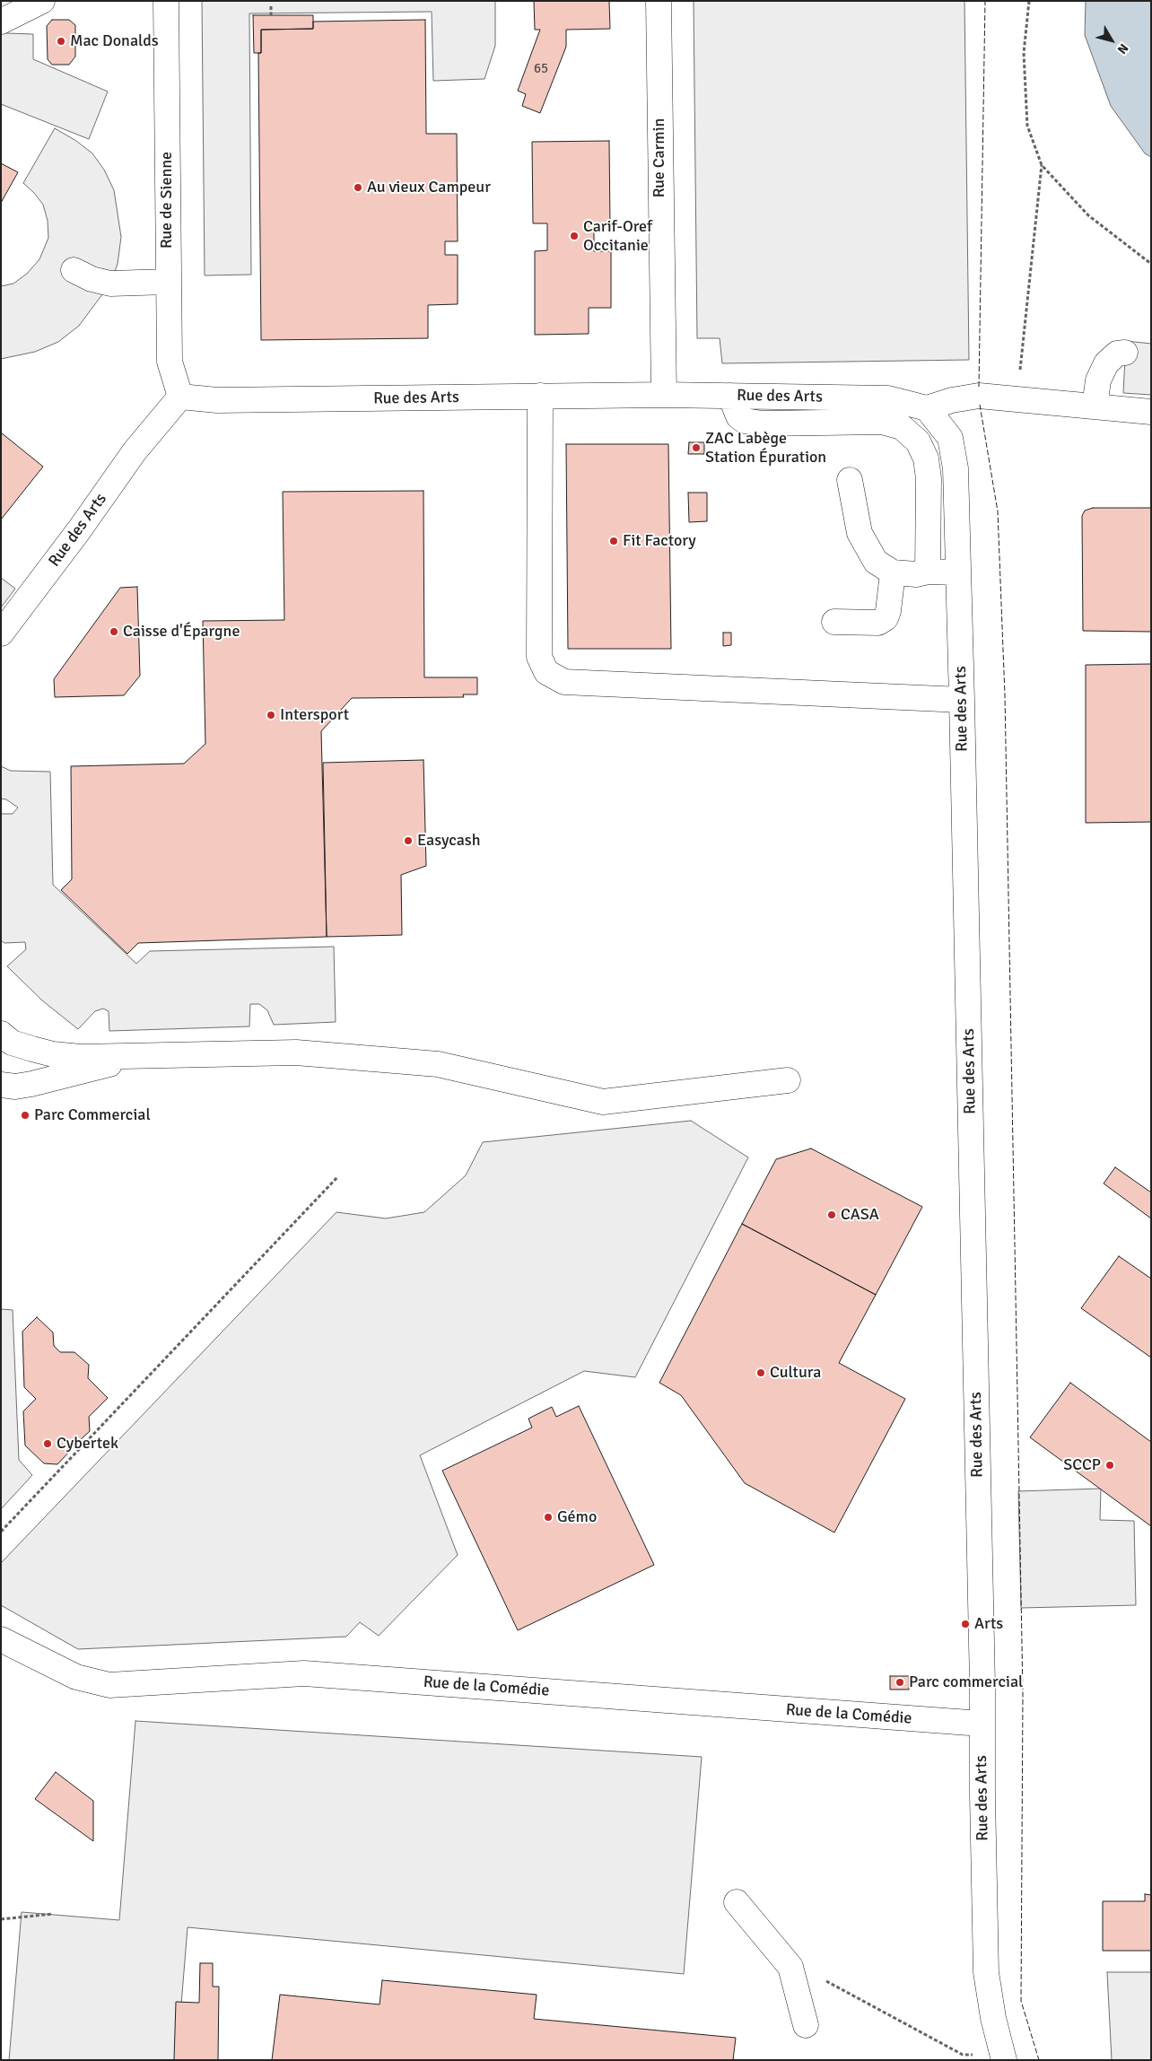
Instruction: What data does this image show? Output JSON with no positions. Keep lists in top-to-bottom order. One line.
{"streets":{"street":["Rue Carmin","Rue de Sienne","Rue des Arts","Rue de la Comédie"]},"crossings":[["Rue Carmin","Rue des Arts"],["Rue de Sienne","Rue des Arts"],["Rue des Arts","Rue de la Comédie"]],"places":["Mac Donalds","Au vieux Campeur","Carif-Oref Occitanie","ZAC Labège Station Épuration","Fit Factory","Caisse d'Épargne","Intersport","Easycash","Parc Commercial","CASA","Cultura","Cybertek","SCCP","Gémo","Arts","Parc commercial"],"house_numbers":["65"],"north":"bottom right"}
